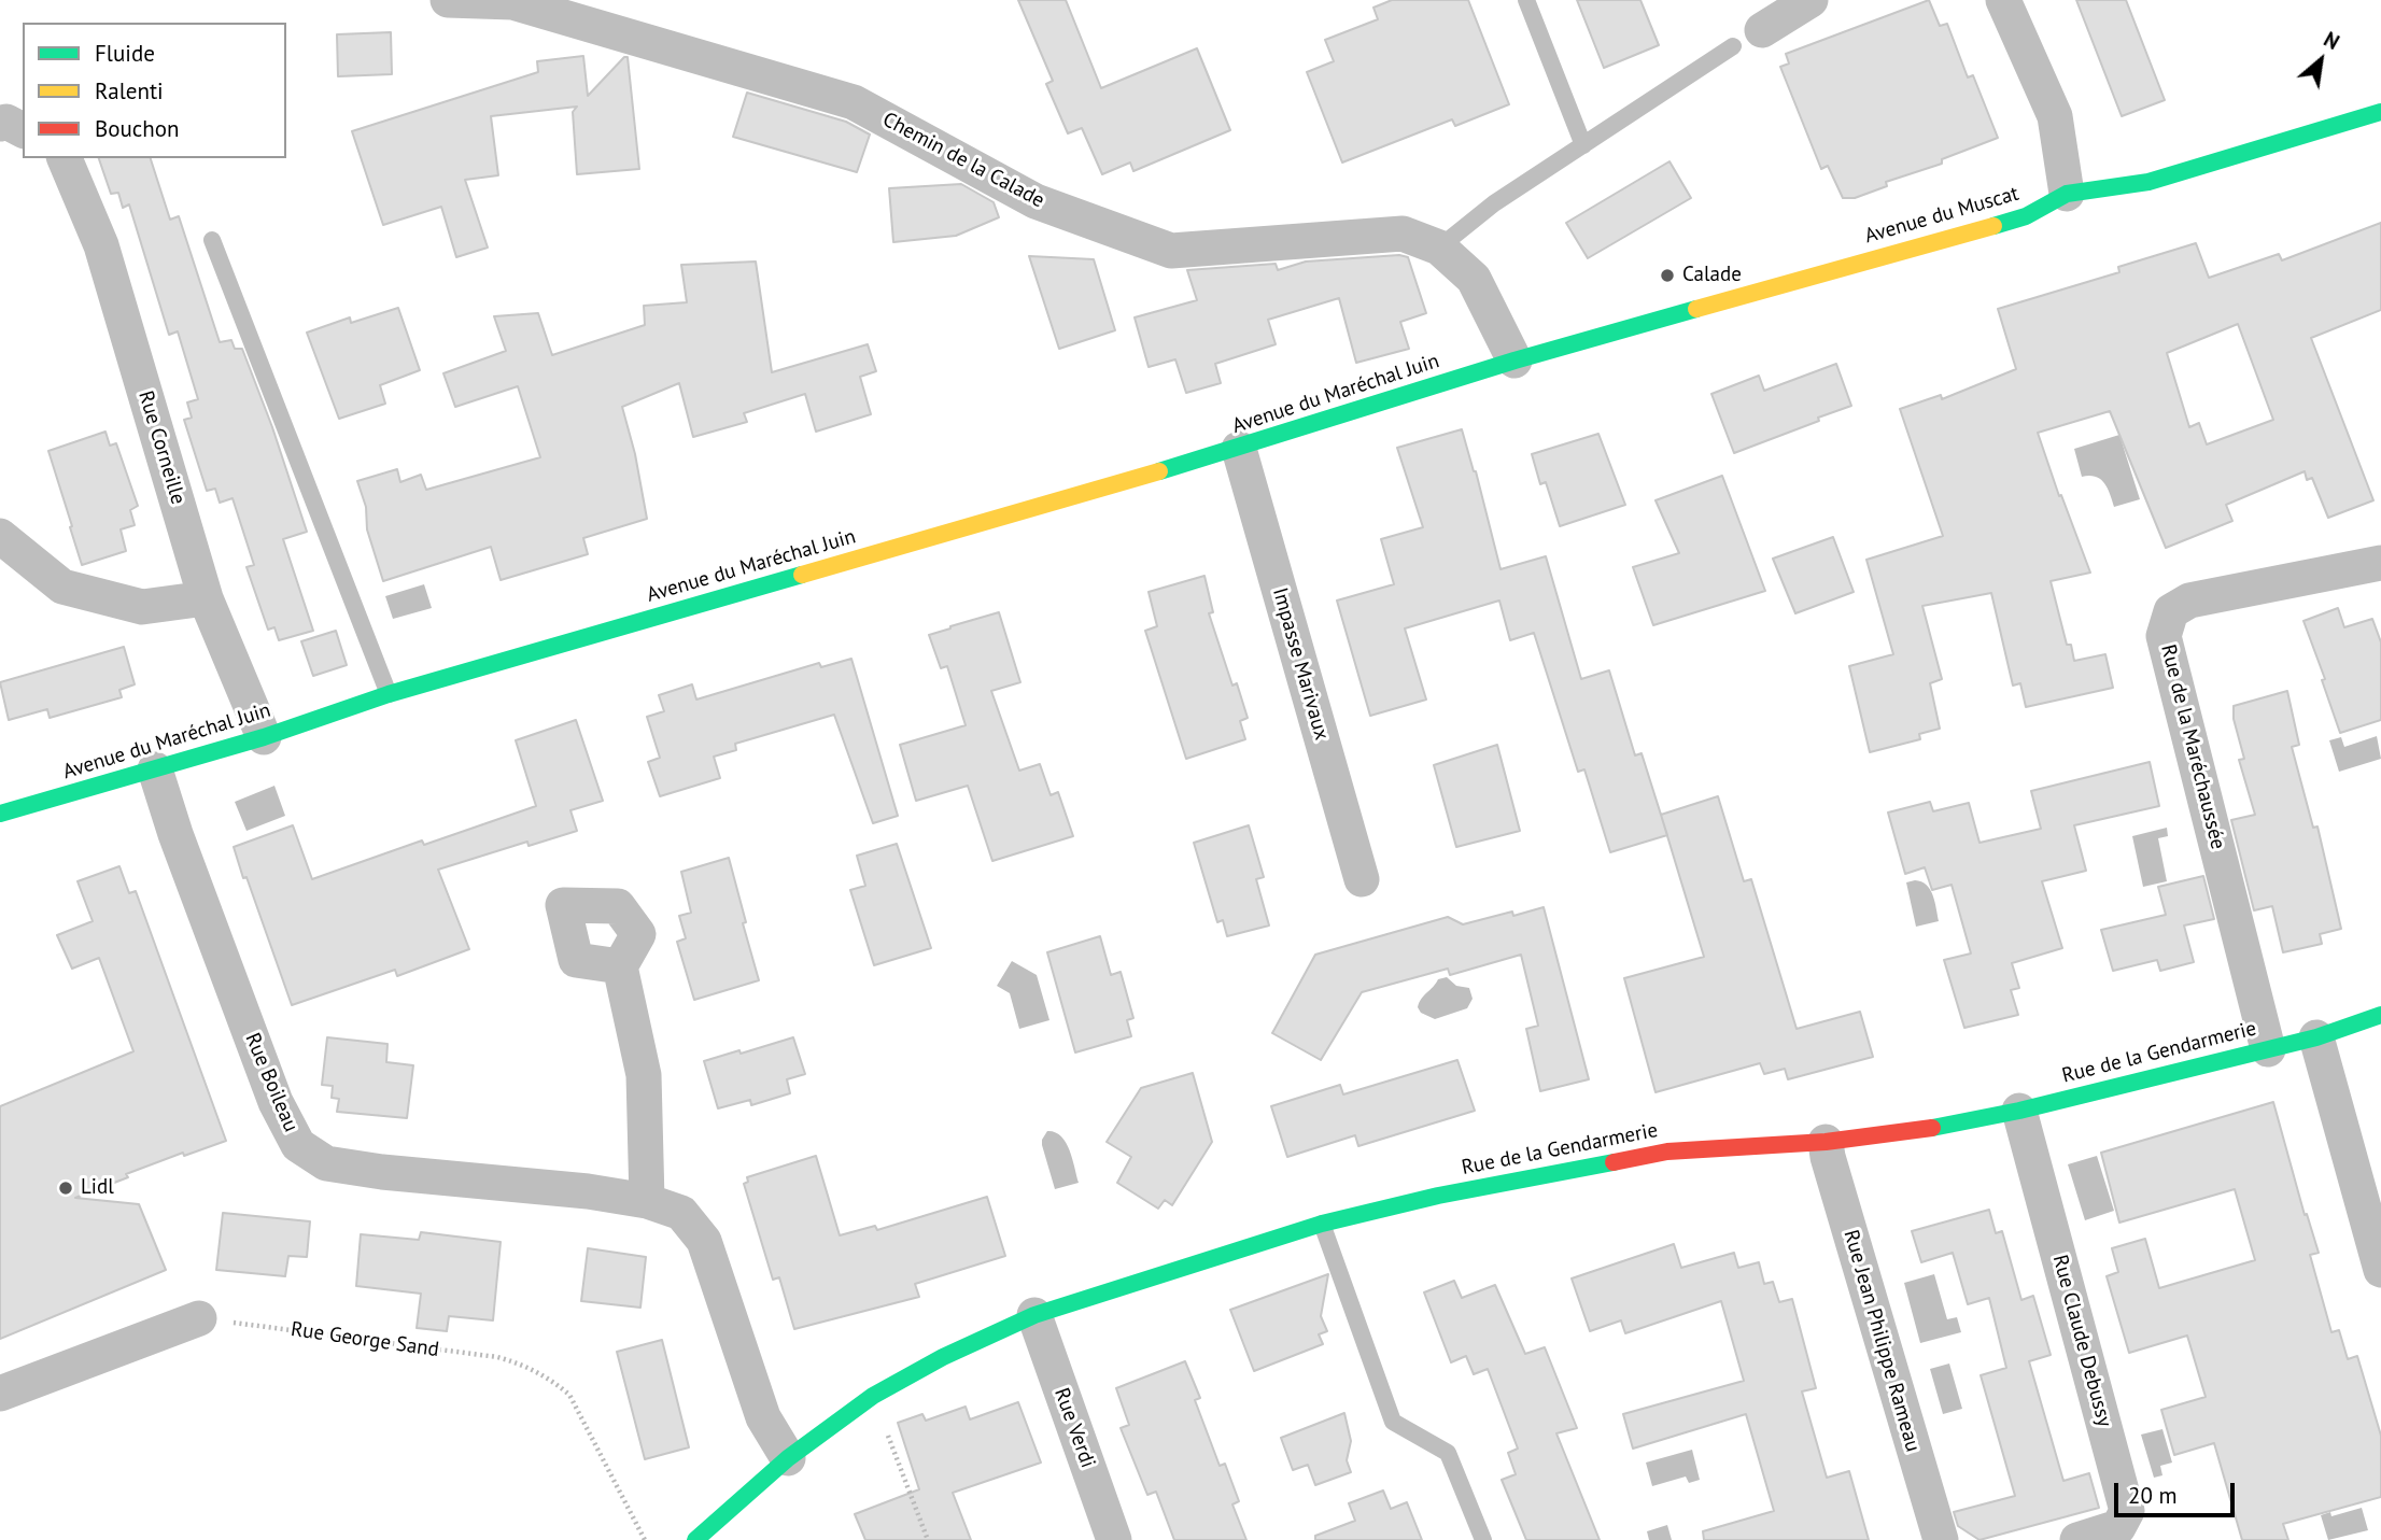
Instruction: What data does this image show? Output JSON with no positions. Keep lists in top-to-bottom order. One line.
{"streets":{"main road":["Avenue du Muscat","Avenue du Maréchal Juin","Rue de la Gendarmerie"],"street":["Chemin de la Calade","Rue Corneille","Impasse Marivaux","Rue de la Maréchaussée","Rue Boileau","Rue Jean Philippe Rameau","Rue Claude Debussy","Rue Verdi"],"path":["Rue George Sand"]},"crossings":[["Chemin de la Calade","Avenue du Muscat"],["Chemin de la Calade","Avenue du Maréchal Juin"],["Avenue du Muscat","Avenue du Maréchal Juin"],["Avenue du Maréchal Juin","Rue Corneille"],["Avenue du Maréchal Juin","Impasse Marivaux"],["Avenue du Maréchal Juin","Rue Boileau"],["Rue de la Maréchaussée","Rue de la Gendarmerie"],["Rue de la Gendarmerie","Rue Boileau"],["Rue de la Gendarmerie","Rue Jean Philippe Rameau"],["Rue de la Gendarmerie","Rue Claude Debussy"],["Rue de la Gendarmerie","Rue Verdi"]],"places":["Calade","Lidl"],"legend":["Fluide","Ralenti","Bouchon"],"scale_bar":"20 m","north":"top right"}
